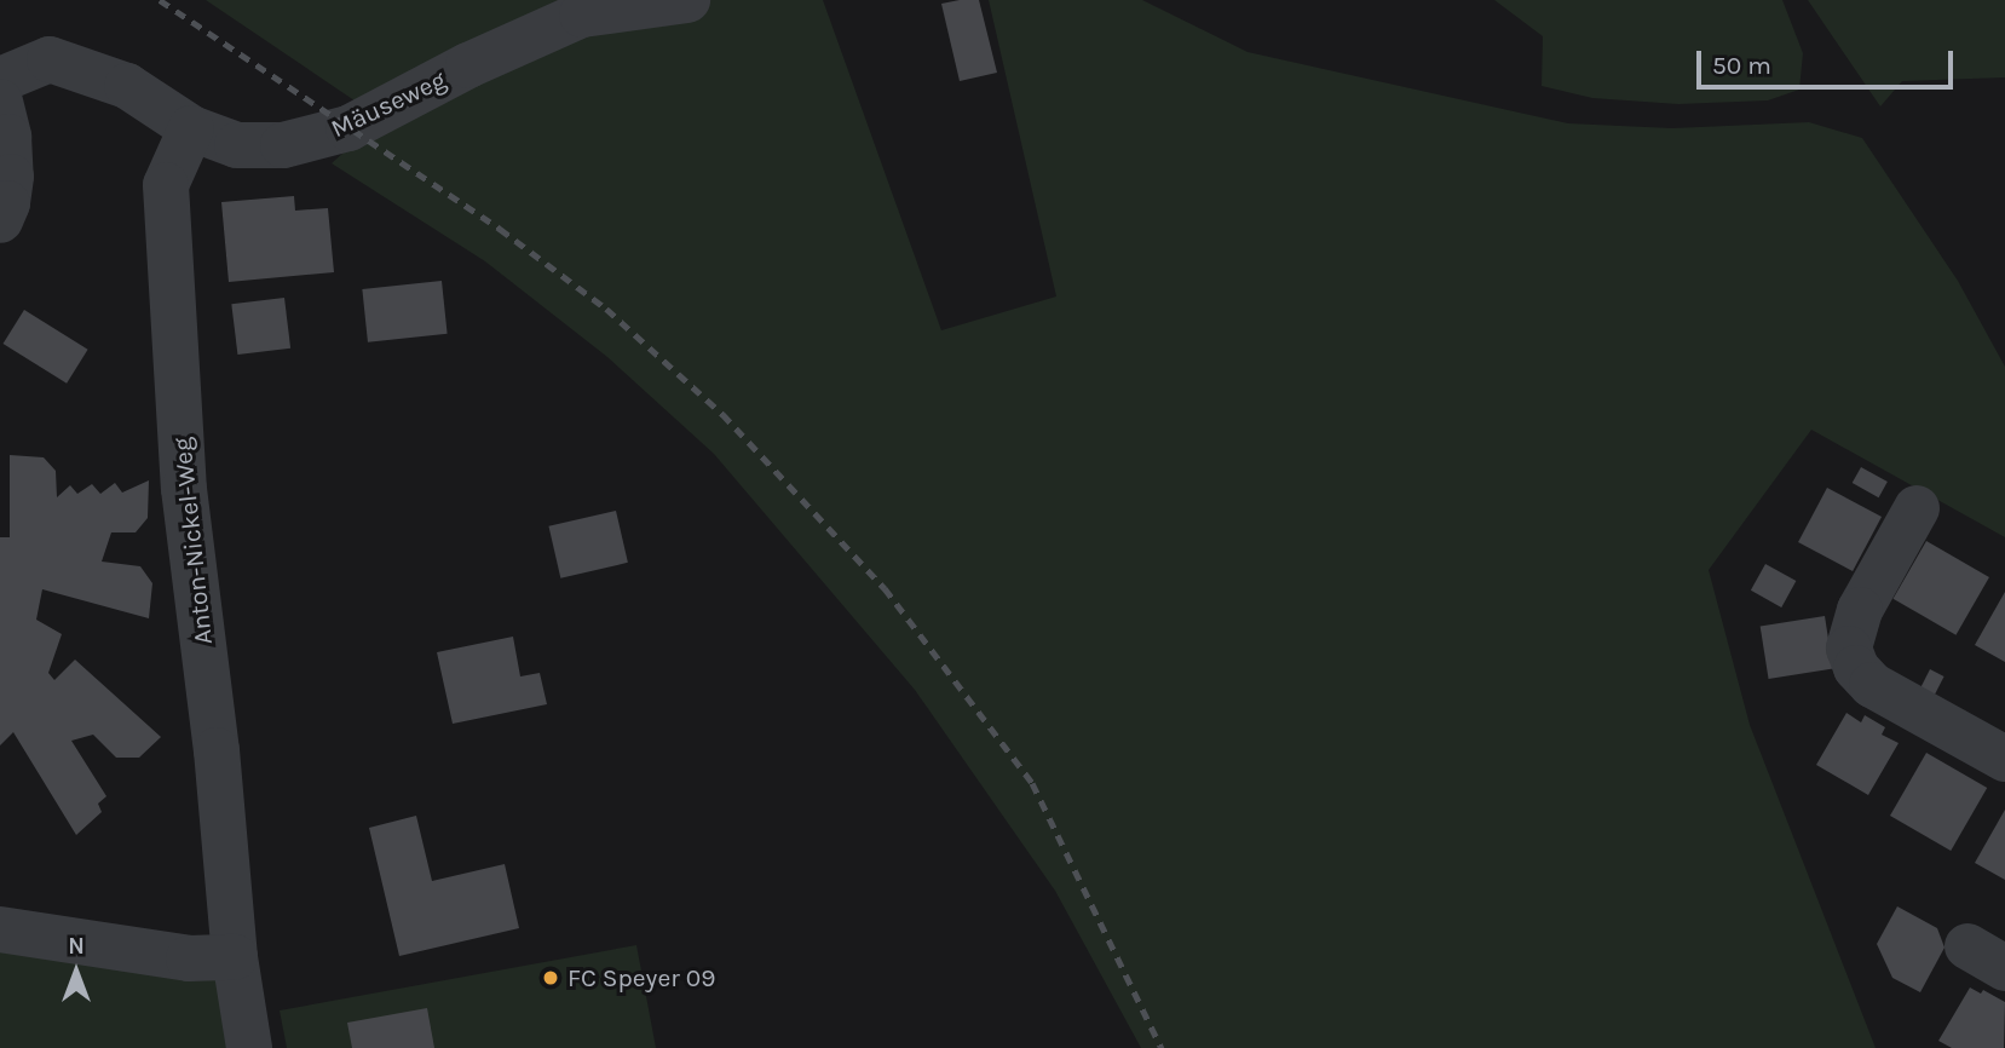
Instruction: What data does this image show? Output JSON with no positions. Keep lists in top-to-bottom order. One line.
{"streets":{"street":["Mäuseweg","Anton-Nickel-Weg"]},"crossings":[["Mäuseweg","Anton-Nickel-Weg"]],"places":["FC Speyer 09"],"scale_bar":"50 m","north":"top"}
